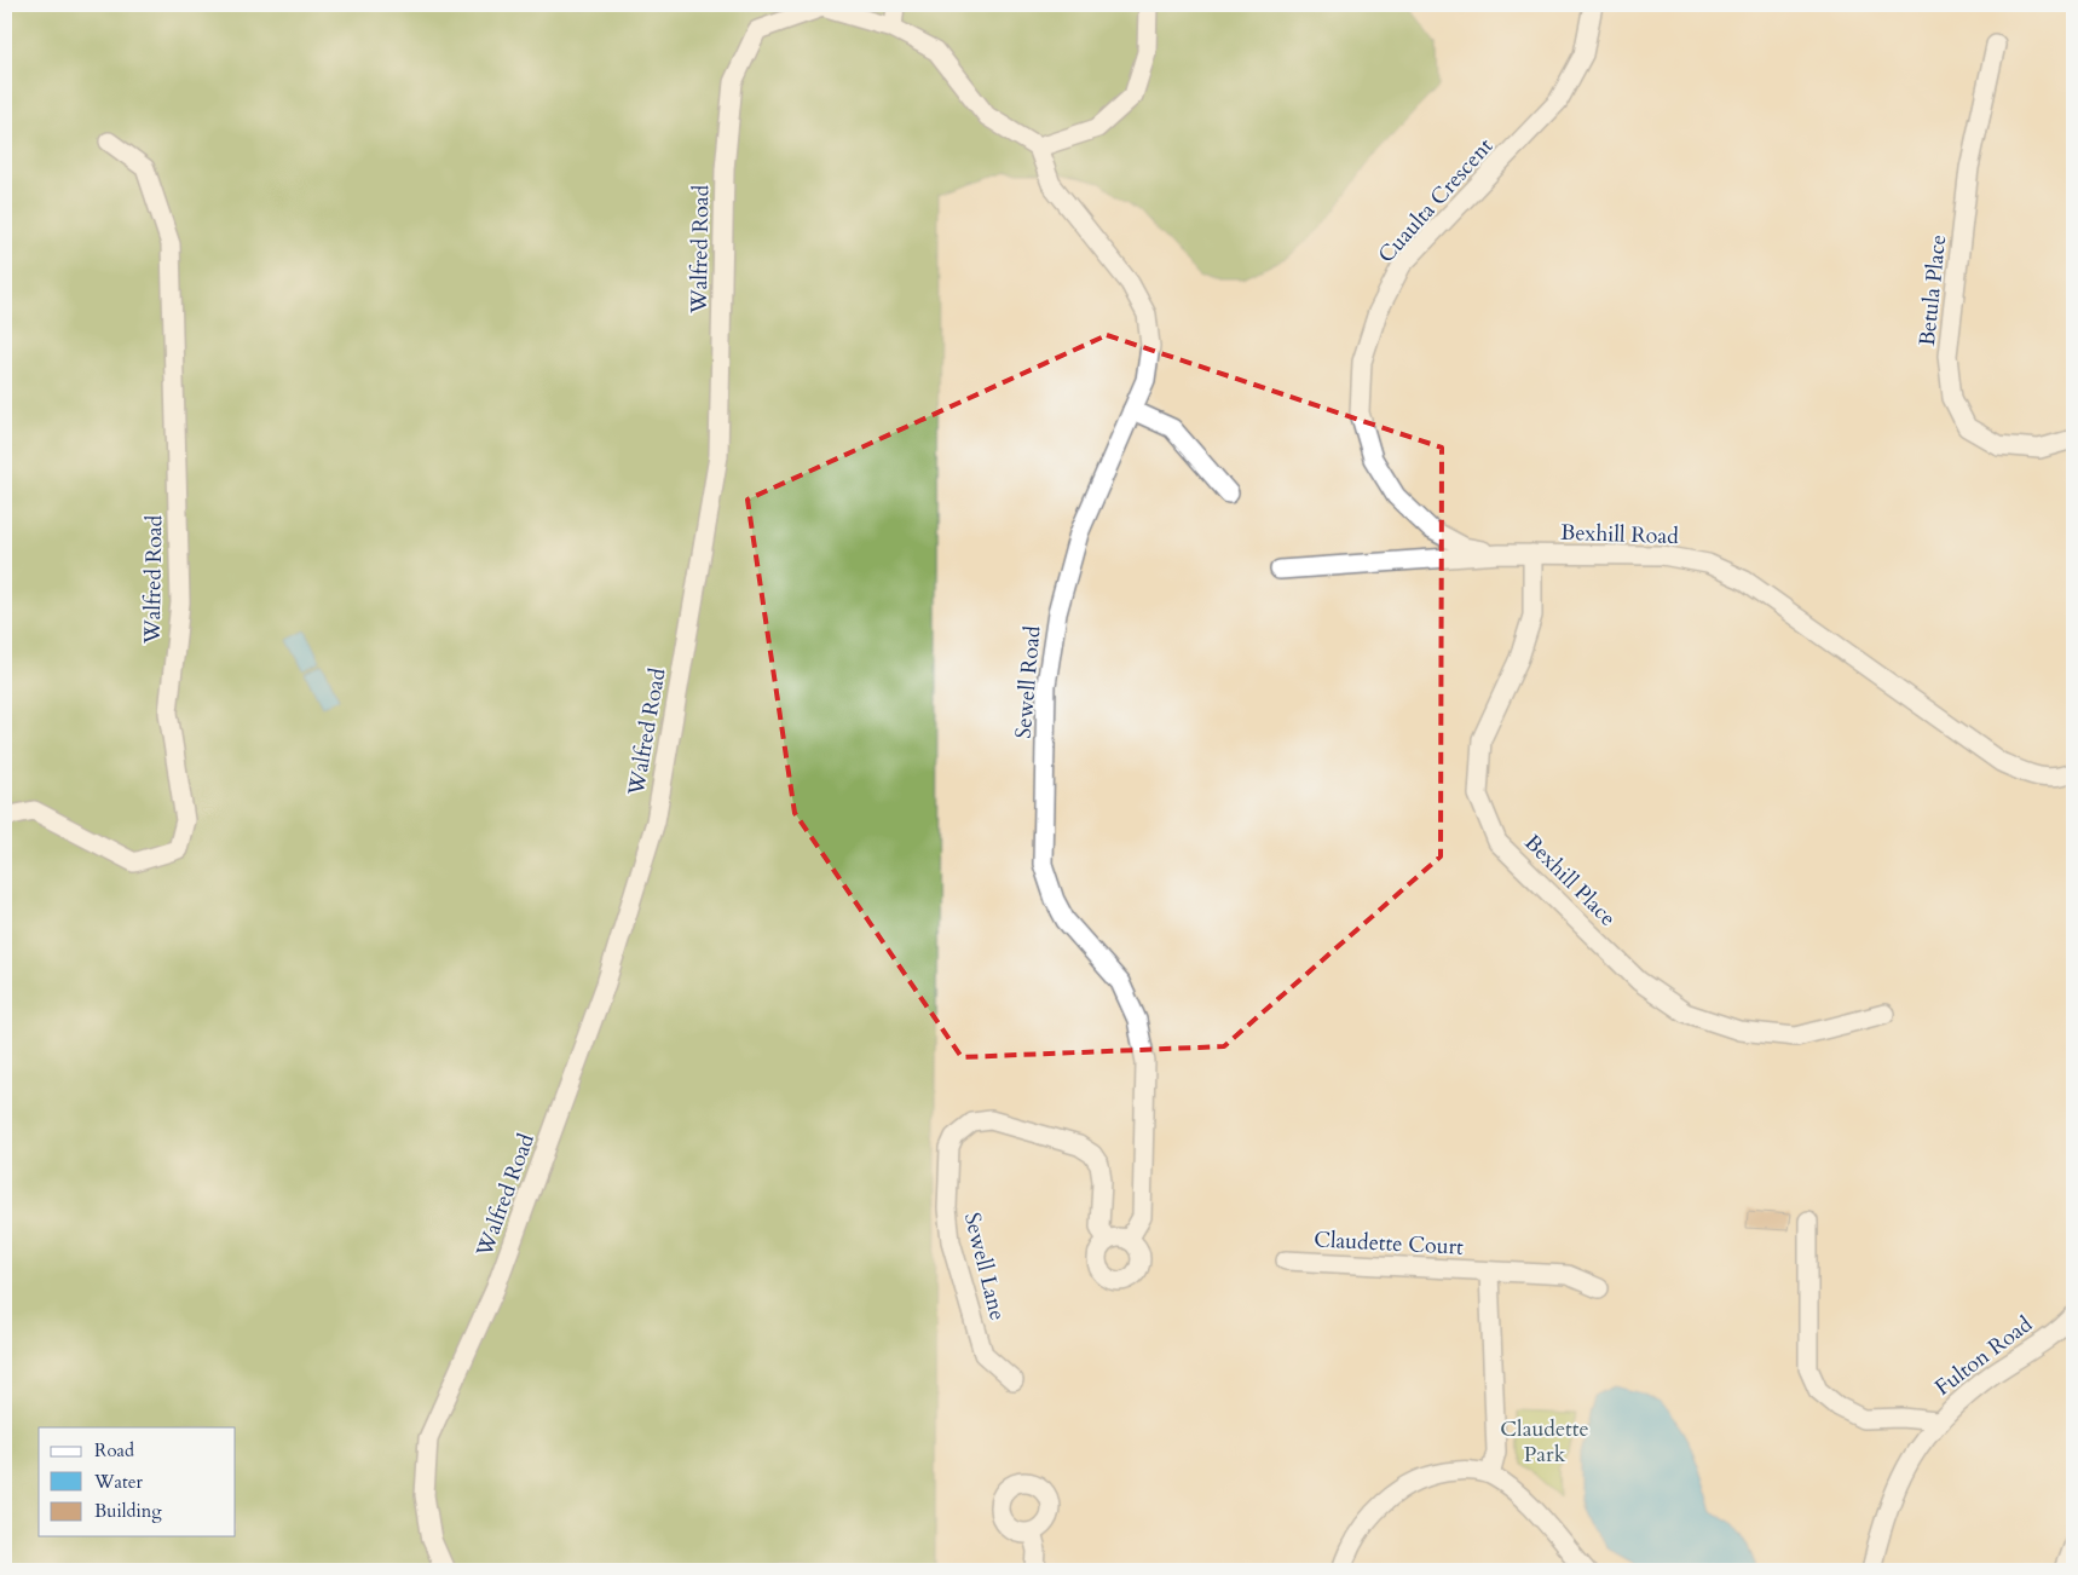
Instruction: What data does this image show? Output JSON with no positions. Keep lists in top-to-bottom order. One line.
{"streets":{"street":["Cuaulta Crescent","Walfred Road","Betula Place","Bexhill Road","Sewell Road","Bexhill Place","Claudette Court","Sewell Lane","Fulton Road"]},"crossings":[["Cuaulta Crescent","Bexhill Road"],["Bexhill Road","Bexhill Place"],["Sewell Road","Sewell Lane"]],"parks":["Claudette Park"],"legend":["Road","Water","Building"]}
